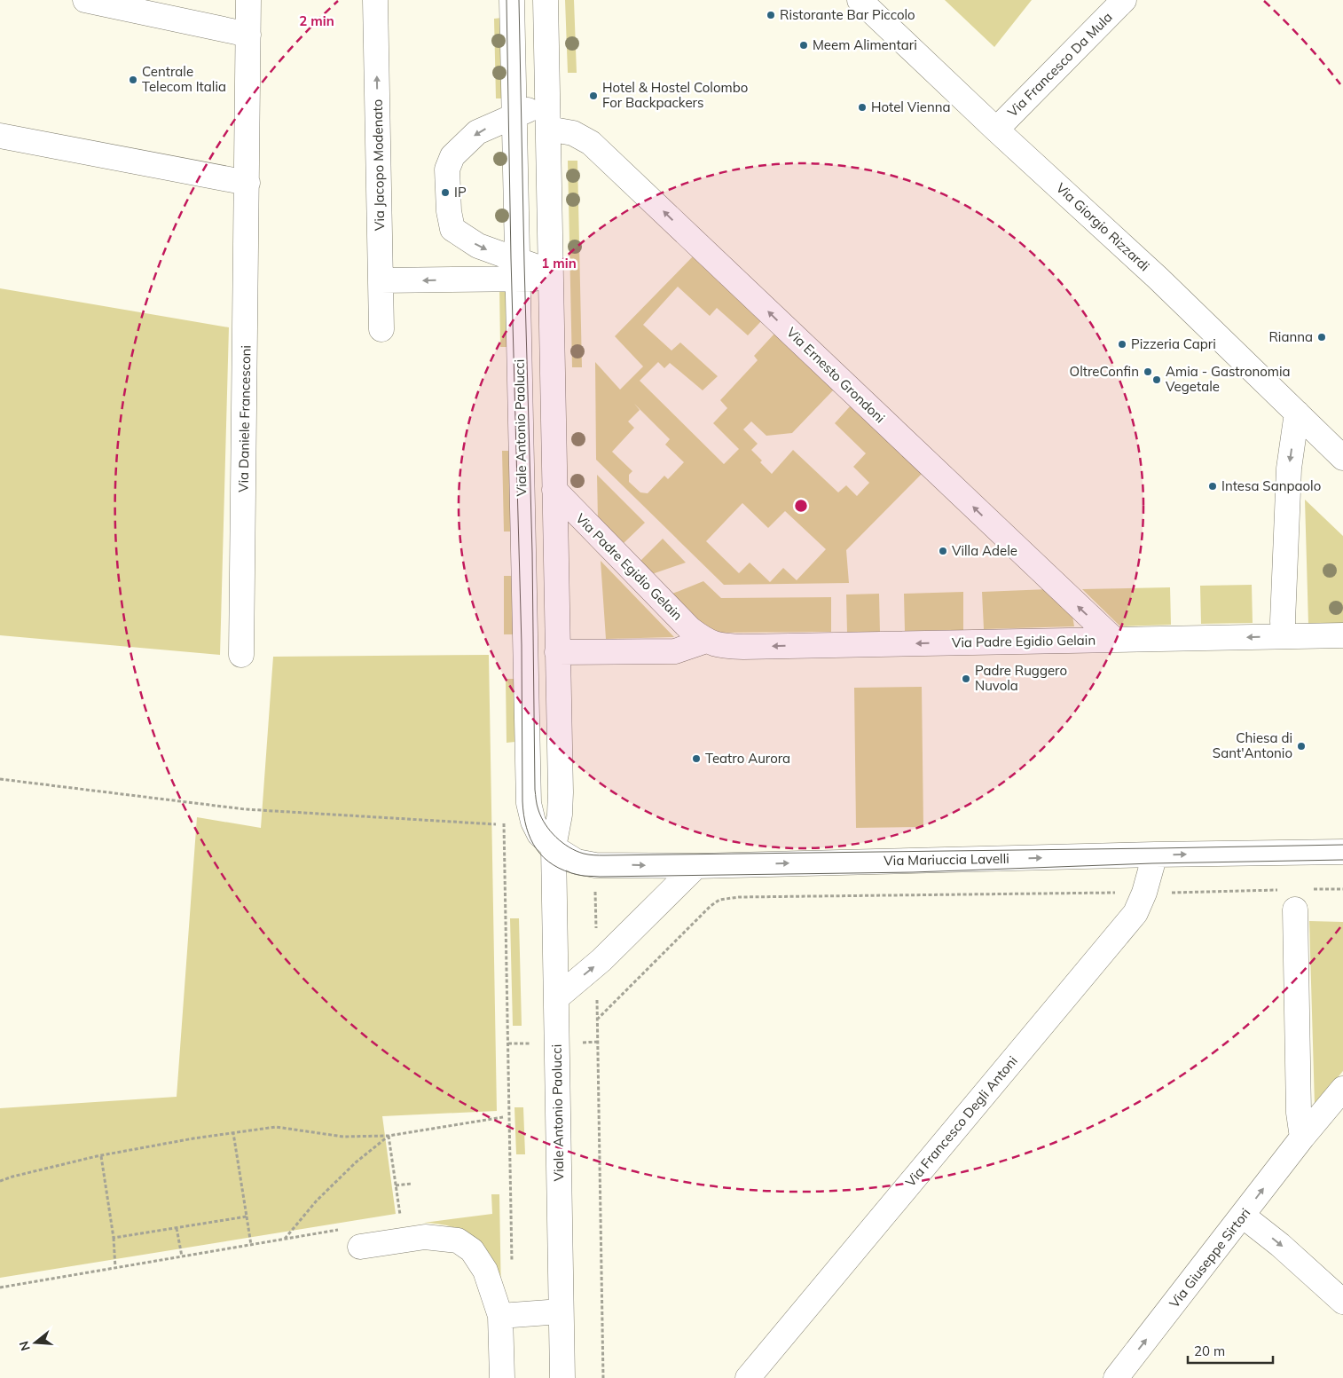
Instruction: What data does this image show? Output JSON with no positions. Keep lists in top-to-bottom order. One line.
{"streets":{"street":["Via Francesco Da Mula","Via Jacopo Modenato","Via Giorgio Rizzardi","Via Ernesto Grondoni","Via Daniele Francesconi","Viale Antonio Paolucci","Via Padre Egidio Gelain","Via Mariuccia Lavelli","Via Francesco Degli Antoni","Via Giuseppe Sirtori"]},"crossings":[["Via Francesco Da Mula","Via Giorgio Rizzardi"],["Via Ernesto Grondoni","Viale Antonio Paolucci"],["Via Ernesto Grondoni","Via Padre Egidio Gelain"],["Viale Antonio Paolucci","Via Padre Egidio Gelain"],["Viale Antonio Paolucci","Via Mariuccia Lavelli"],["Via Mariuccia Lavelli","Via Francesco Degli Antoni"]],"one_way":["Via Jacopo Modenato","Via Ernesto Grondoni","Via Padre Egidio Gelain","Via Mariuccia Lavelli","Via Giuseppe Sirtori"],"places":["Ristorante Bar Piccolo","Meem Alimentari","Centrale Telecom Italia","Hotel & Hostel Colombo For Backpackers","Hotel Vienna","IP","Rianna","Pizzeria Capri","OltreConfin","Amia - Gastronomia Vegetale","Intesa Sanpaolo","Villa Adele","Padre Ruggero Nuvola","Chiesa di Sant'Antonio","Teatro Aurora"],"scale_bar":"20 m","north":"left","rings":["2 min","1 min"]}
